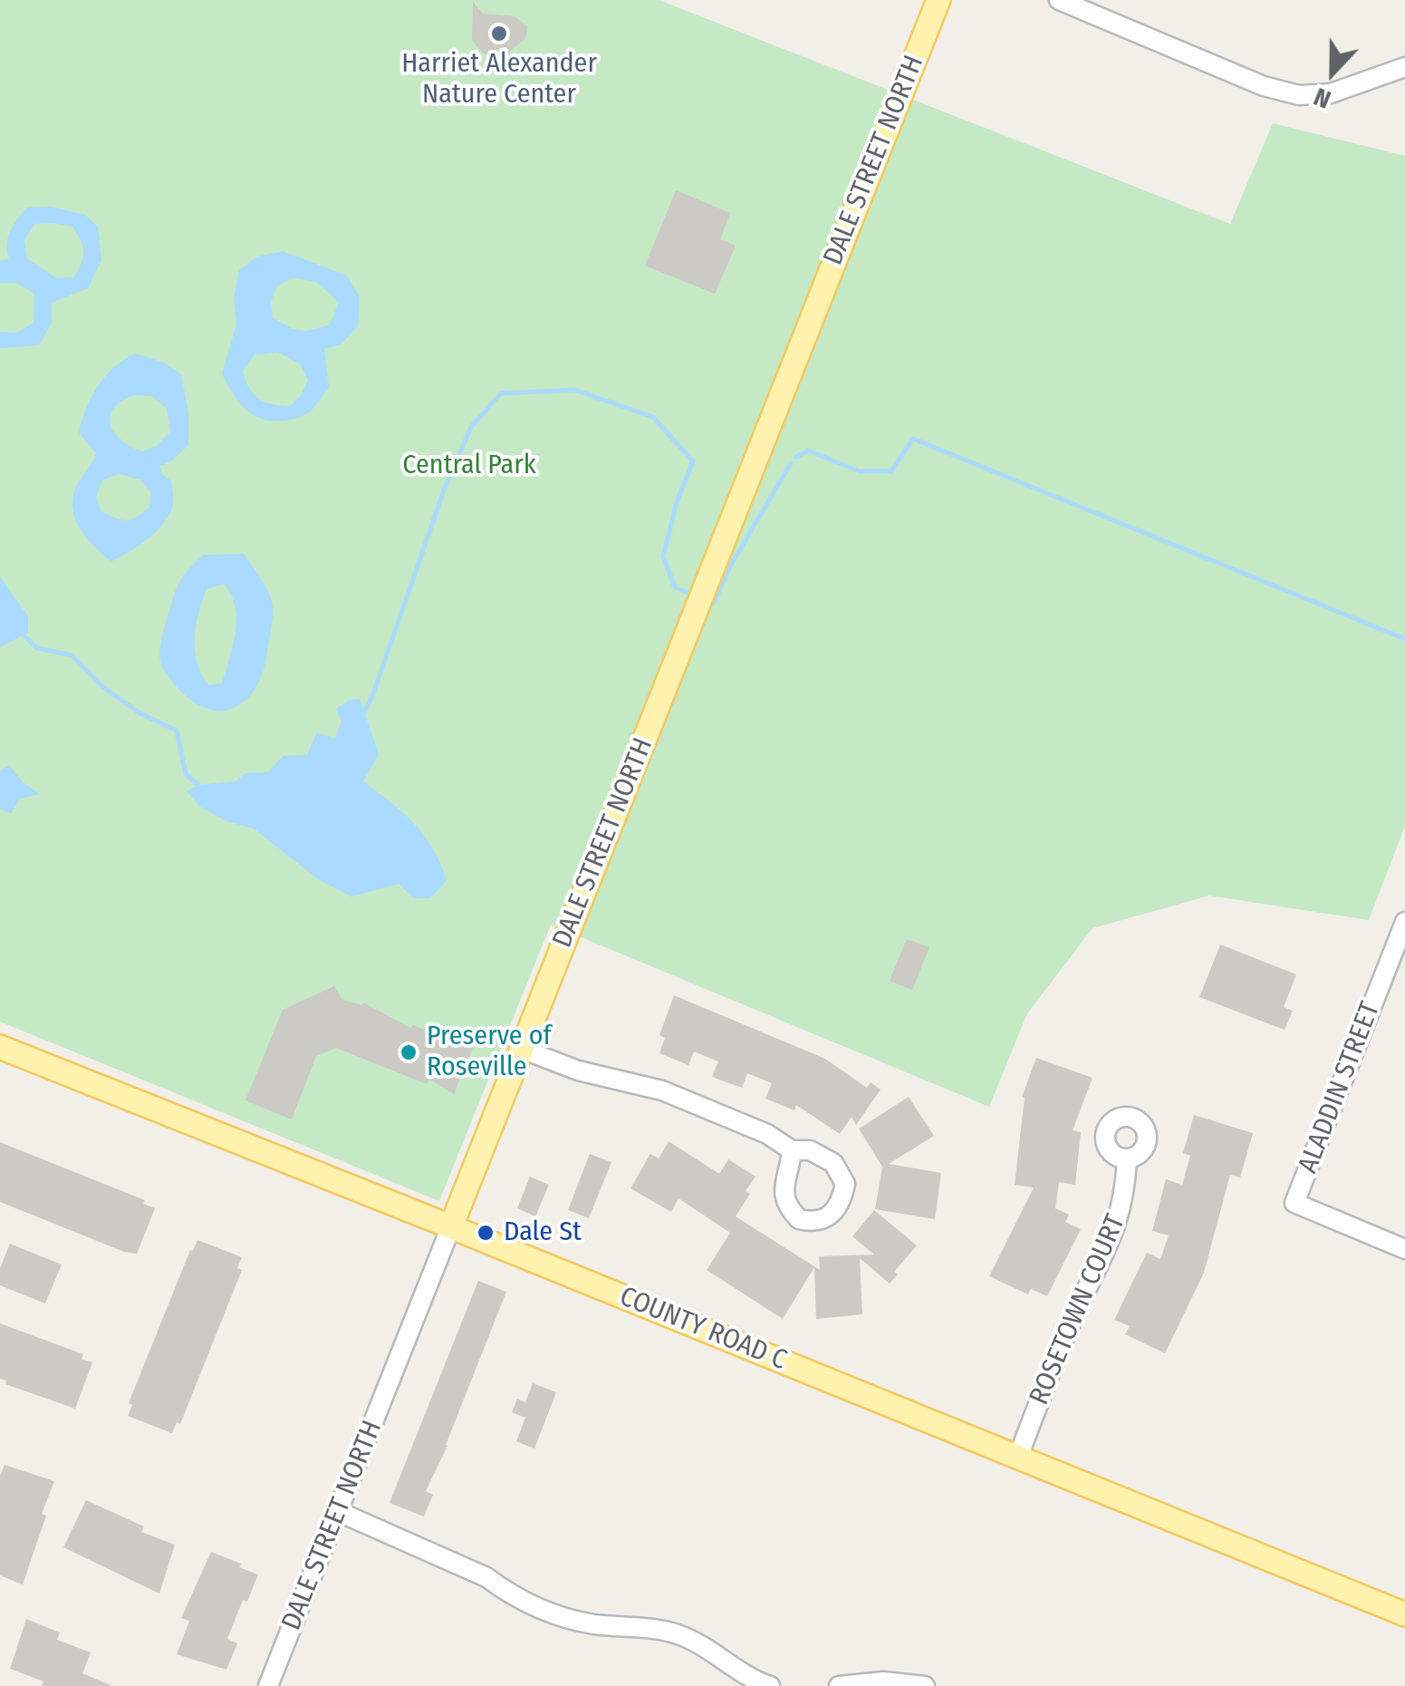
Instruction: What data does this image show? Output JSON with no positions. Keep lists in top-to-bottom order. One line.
{"streets":{"main road":["DALE STREET NORTH","COUNTY ROAD C"],"street":["ALADDIN STREET","ROSETOWN COURT"]},"crossings":[["DALE STREET NORTH","COUNTY ROAD C"],["ROSETOWN COURT","COUNTY ROAD C"]],"parks":["Central Park"],"places":["Harriet Alexander Nature Center","Preserve of Roseville","Dale St"],"north":"bottom"}
